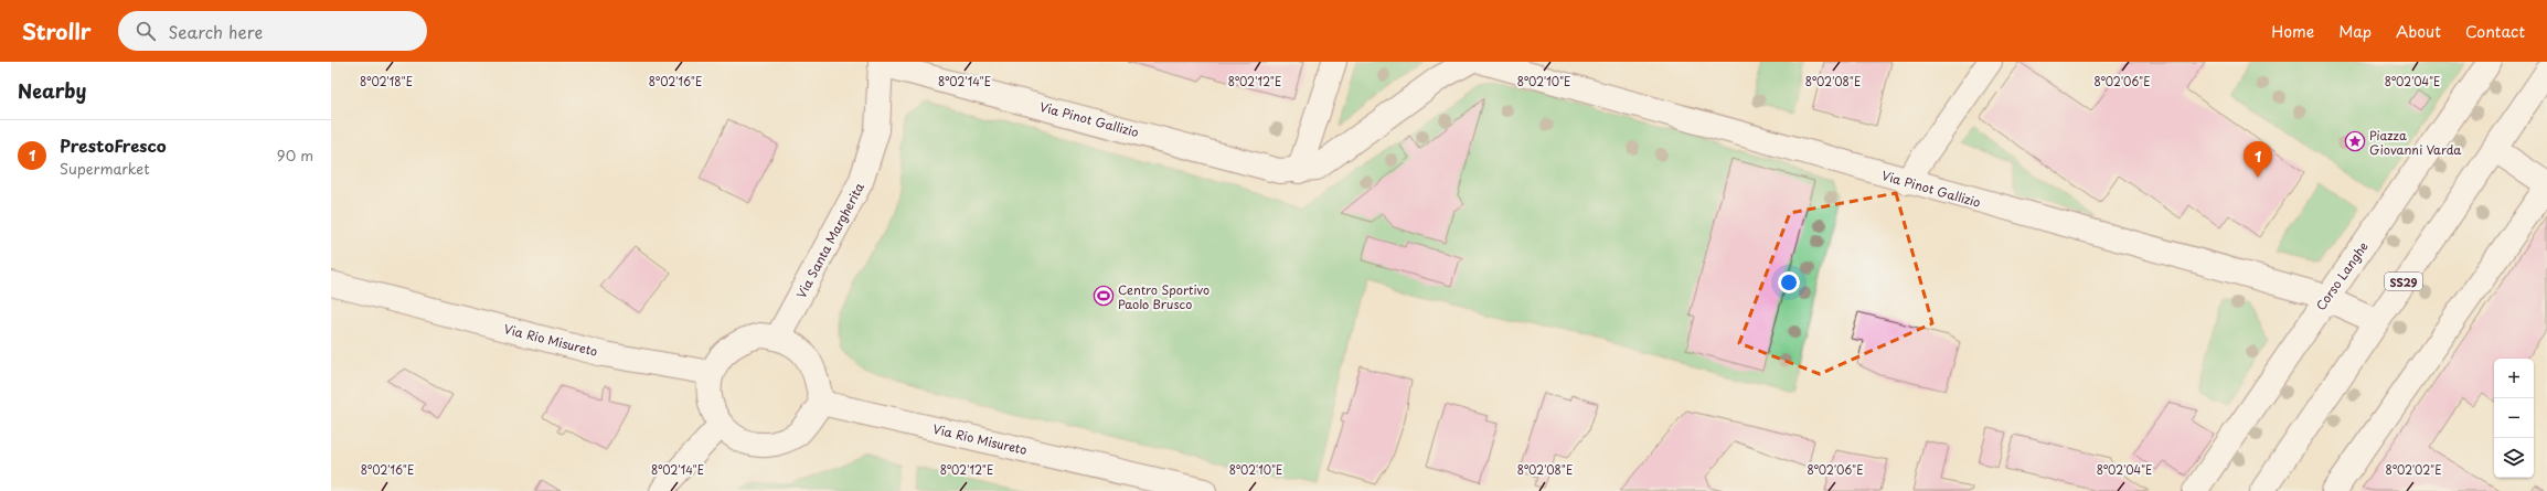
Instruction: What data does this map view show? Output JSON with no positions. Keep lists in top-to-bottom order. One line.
{"streets":{"street":["Via Pinot Gallizio","Via Santa Margherita","Corso Langhe","SS29","Via Rio Misureto"]},"crossings":[["Via Pinot Gallizio","Via Santa Margherita"],["Via Pinot Gallizio","Corso Langhe"],["Via Pinot Gallizio","SS29"],["Via Santa Margherita","Via Rio Misureto"]],"places":{"place":["Piazza Giovanni Varda"],"sports":["Centro Sportivo Paolo Brusco"]},"page":{"header":"Strollr","search":"Search here","nav":["Home","Map","About","Contact"],"heading":"Nearby","list":[{"mark":"1","name":"PrestoFresco","note":"Supermarket","value":"90 m"}],"pins":"1","map_buttons":["+","−"]},"coordinates":["8°02'18\"E","8°02'16\"E","8°02'14\"E","8°02'12\"E","8°02'10\"E","8°02'08\"E","8°02'06\"E","8°02'04\"E","8°02'02\"E"]}
